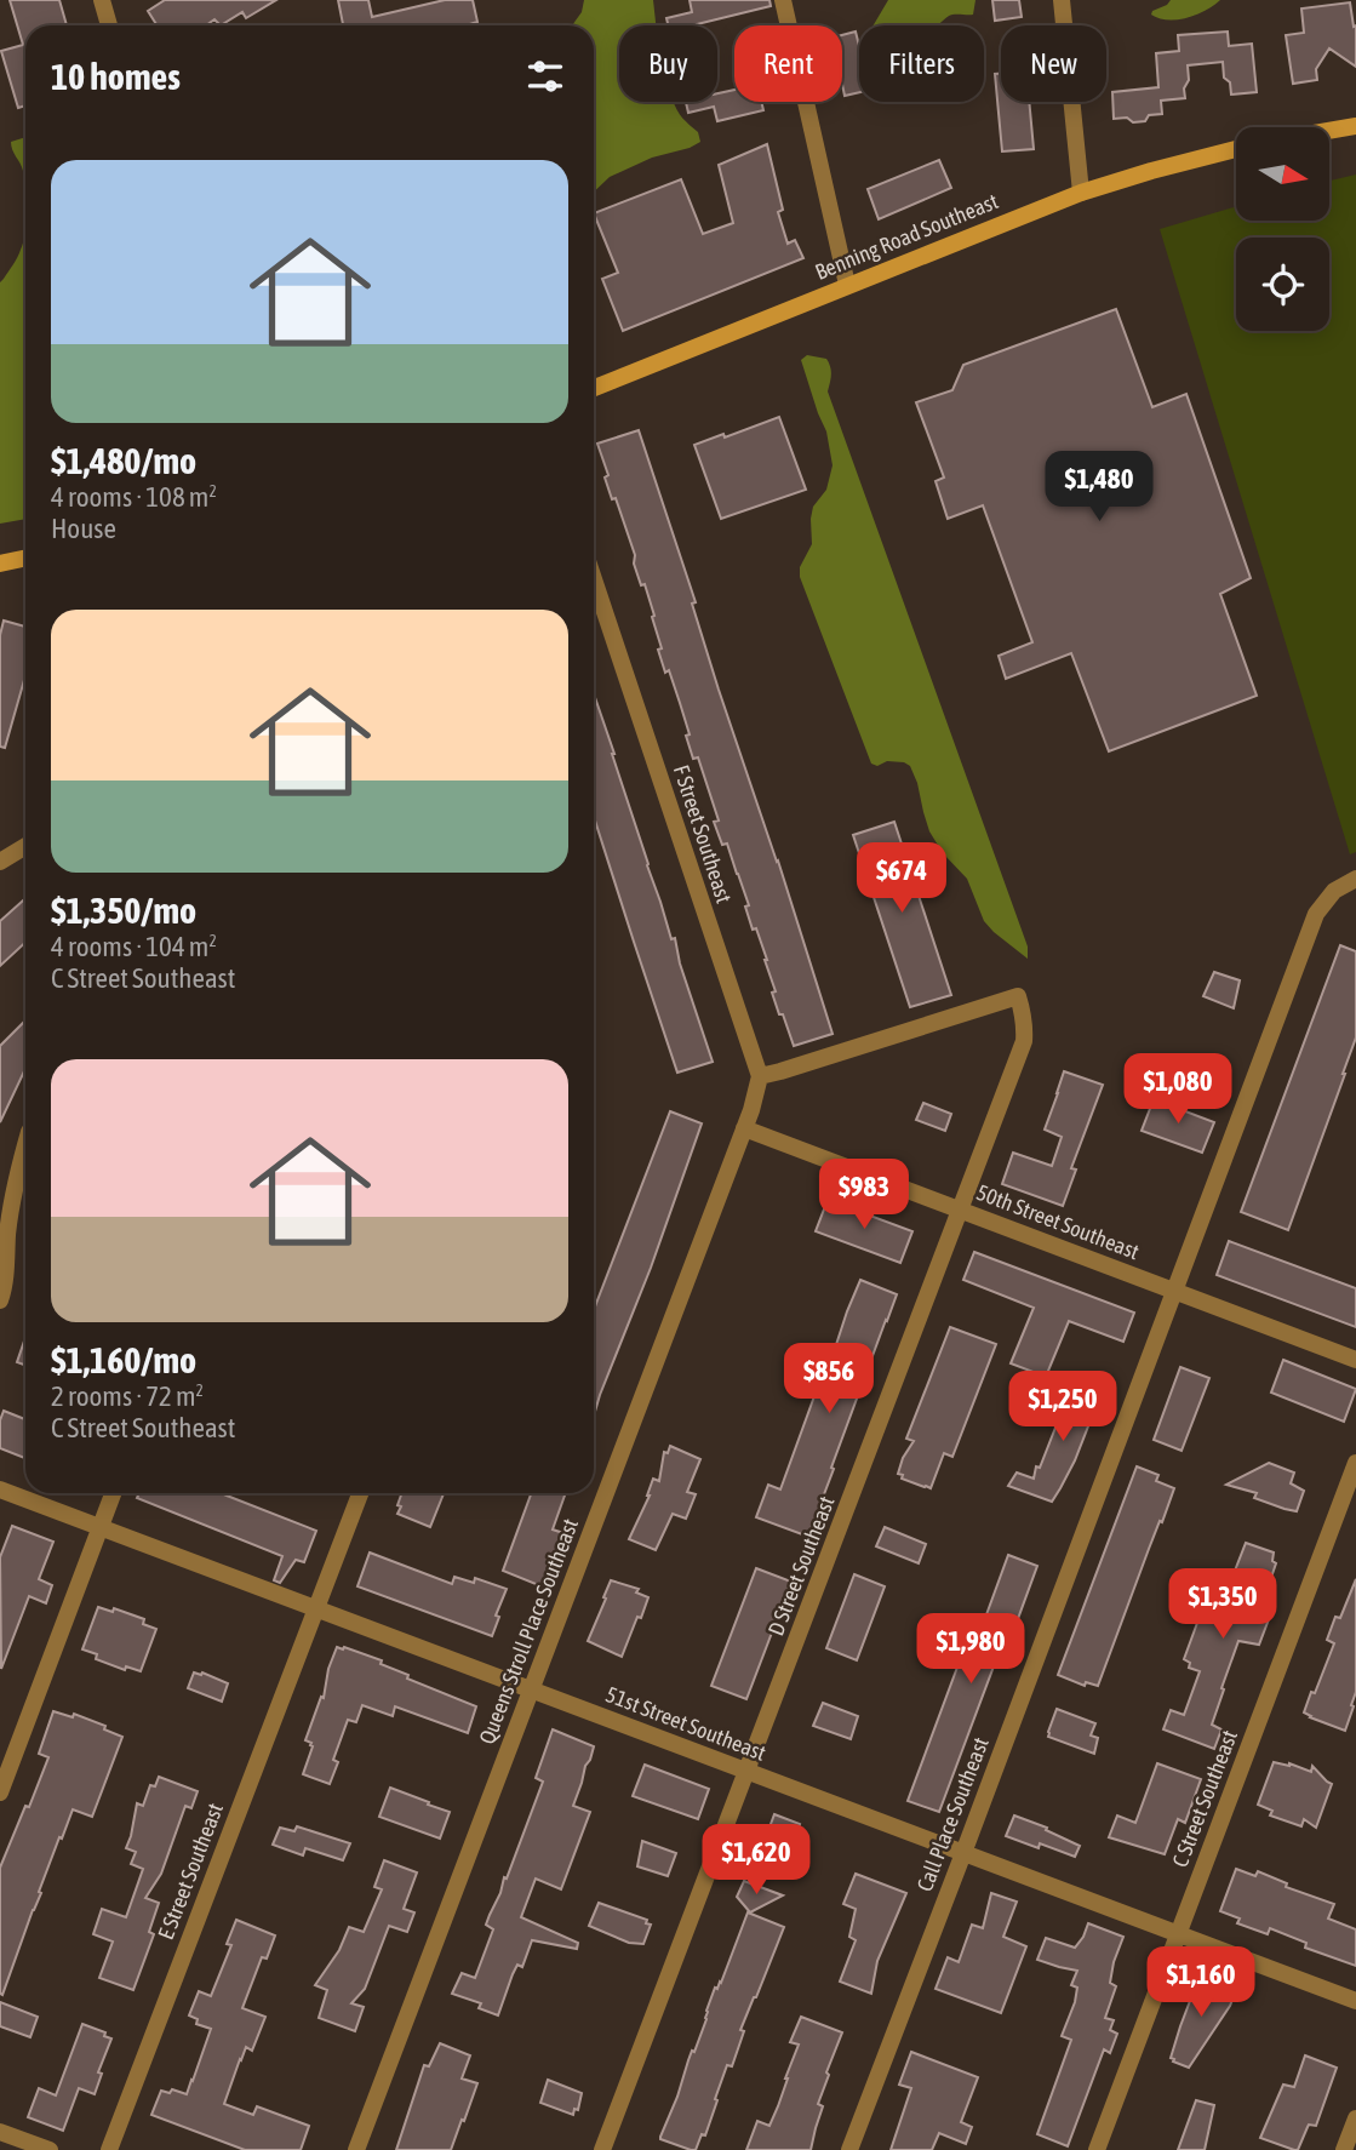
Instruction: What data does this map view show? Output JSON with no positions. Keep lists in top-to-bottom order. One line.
{"streets":{"main road":["Benning Road Southeast"],"street":["F Street Southeast","50th Street Southeast","D Street Southeast","Queens Stroll Place Southeast","51st Street Southeast","C Street Southeast","Call Place Southeast","E Street Southeast"]},"crossings":[["F Street Southeast","D Street Southeast"],["50th Street Southeast","D Street Southeast"],["50th Street Southeast","Queens Stroll Place Southeast"],["50th Street Southeast","Call Place Southeast"],["D Street Southeast","51st Street Southeast"],["Queens Stroll Place Southeast","51st Street Southeast"],["51st Street Southeast","C Street Southeast"],["51st Street Southeast","Call Place Southeast"],["51st Street Southeast","E Street Southeast"]],"north":"right","page":{"chip":["Buy","Rent","Filters","New"],"heading":"10 homes","list":[{"name":"$1,480/mo","note":"4 rooms · 108 m² · House"},{"name":"$1,350/mo","note":"4 rooms · 104 m² · C Street Southeast"},{"name":"$1,160/mo","note":"2 rooms · 72 m² · C Street Southeast"}],"price":["$1,480","$674","$1,080","$983","$856","$1,250","$1,350","$1,980","$1,620","$1,160"]}}
